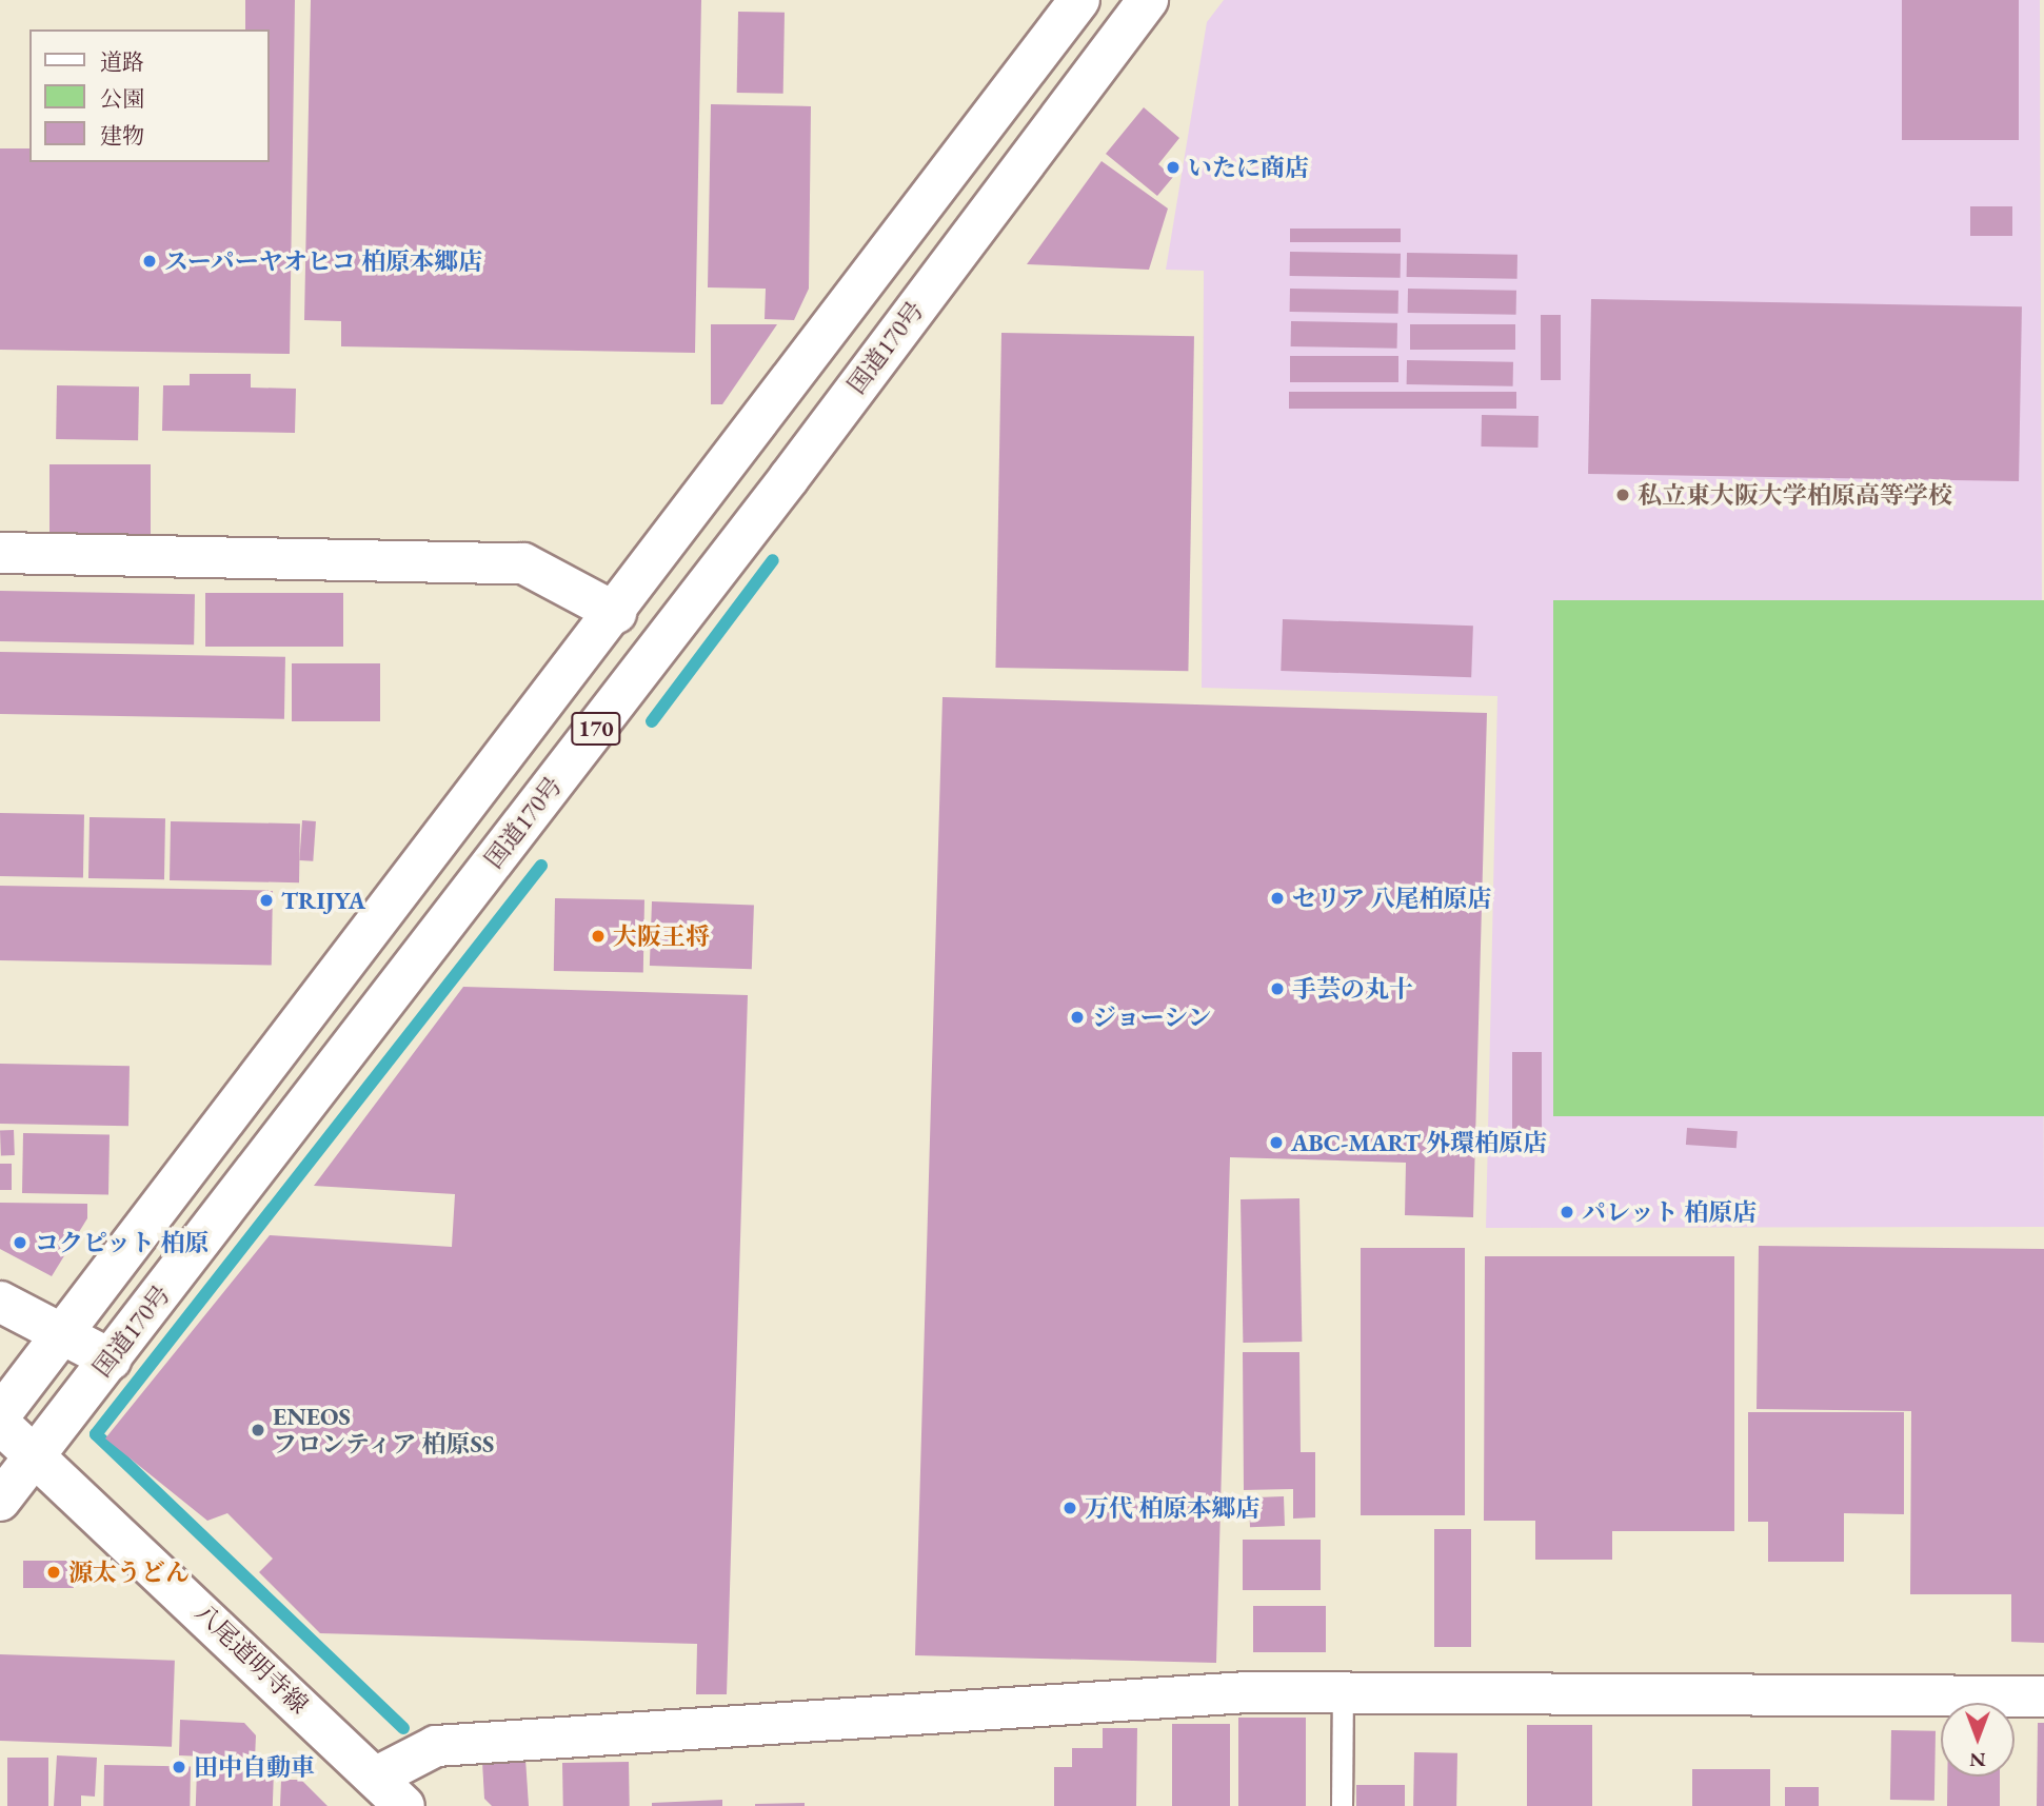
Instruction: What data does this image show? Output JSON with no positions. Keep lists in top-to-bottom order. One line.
{"streets":{"main road":["国道170号","170","八尾道明寺線"]},"crossings":[["国道170号","八尾道明寺線"]],"places":["いたに商店","スーパーヤオヒコ 柏原本郷店","私立東大阪大学柏原高等学校","セリア 八尾柏原店","TRIJYA","大阪王将","手芸の丸十","ジョーシン","ABC-MART 外環柏原店","パレット 柏原店","コクピット 柏原","ENEOS フロンティア 柏原SS","万代 柏原本郷店","源太うどん","田中自動車"],"legend":["道路","公園","建物"],"north":"bottom"}
